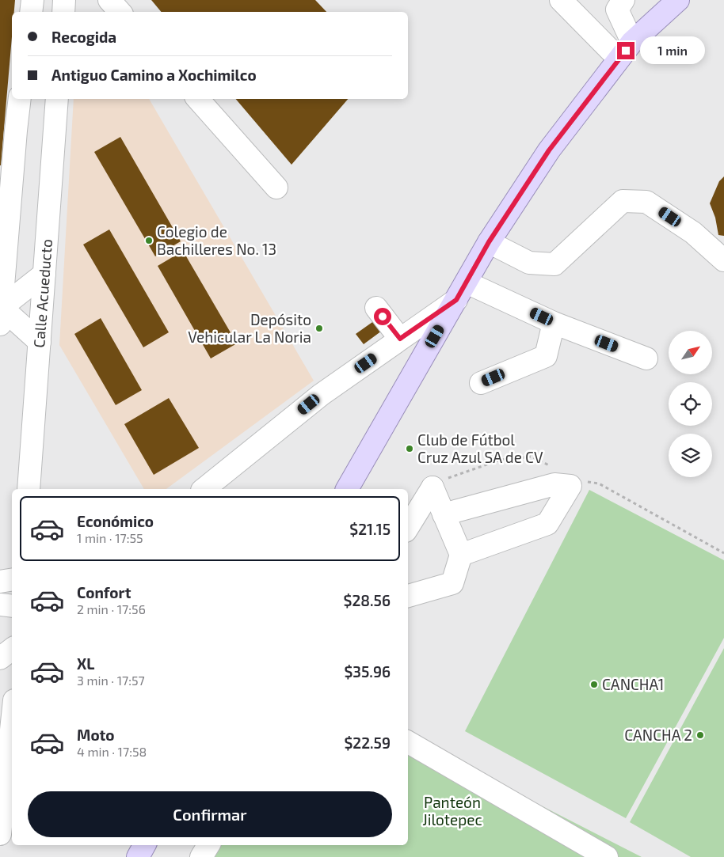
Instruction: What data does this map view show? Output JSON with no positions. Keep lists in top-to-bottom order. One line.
{"streets":{"street":["Calle Acueducto"]},"parks":["Panteón Jilotepec"],"places":["Colegio de Bachilleres No. 13","Depósito Vehicular La Noria","Club de Fútbol Cruz Azul SA de CV","CANCHA1","CANCHA 2"],"north":"top right","page":{"banner":["Recogida","Antiguo Camino a Xochimilco"],"bubble":"1 min","list":[{"name":"Económico","note":"1 min · 17:55","value":"$21.15"},{"name":"Confort","note":"2 min · 17:56","value":"$28.56"},{"name":"XL","note":"3 min · 17:57","value":"$35.96"},{"name":"Moto","note":"4 min · 17:58","value":"$22.59"}],"buttons":"Confirmar"}}
